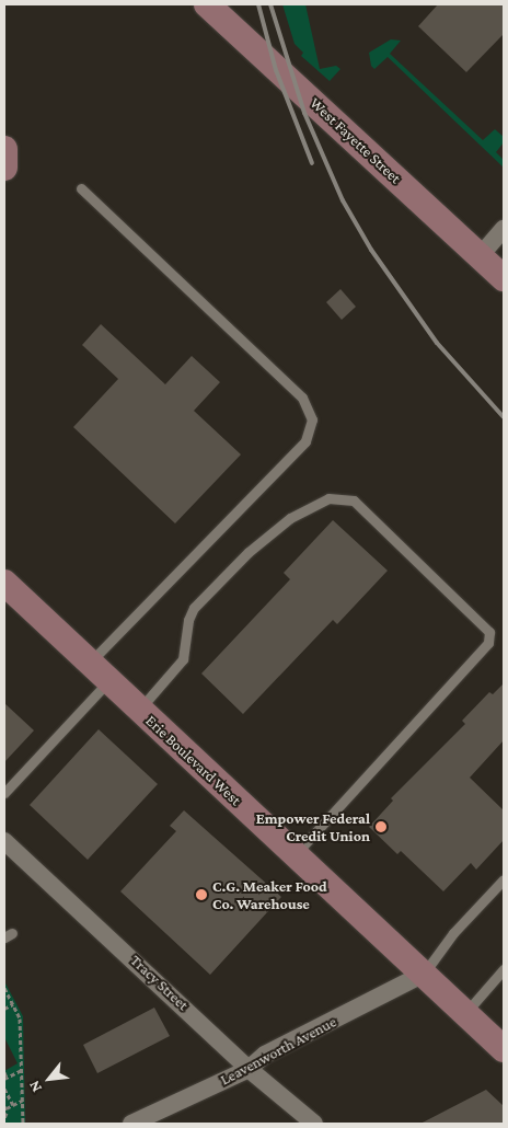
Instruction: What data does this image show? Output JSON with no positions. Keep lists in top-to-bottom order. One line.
{"streets":{"main road":["West Fayette Street","Erie Boulevard West"],"street":["Tracy Street","Leavenworth Avenue"]},"crossings":[["Erie Boulevard West","Leavenworth Avenue"],["Tracy Street","Leavenworth Avenue"]],"places":["Empower Federal Credit Union","C.G. Meaker Food Co. Warehouse"],"north":"bottom left"}
